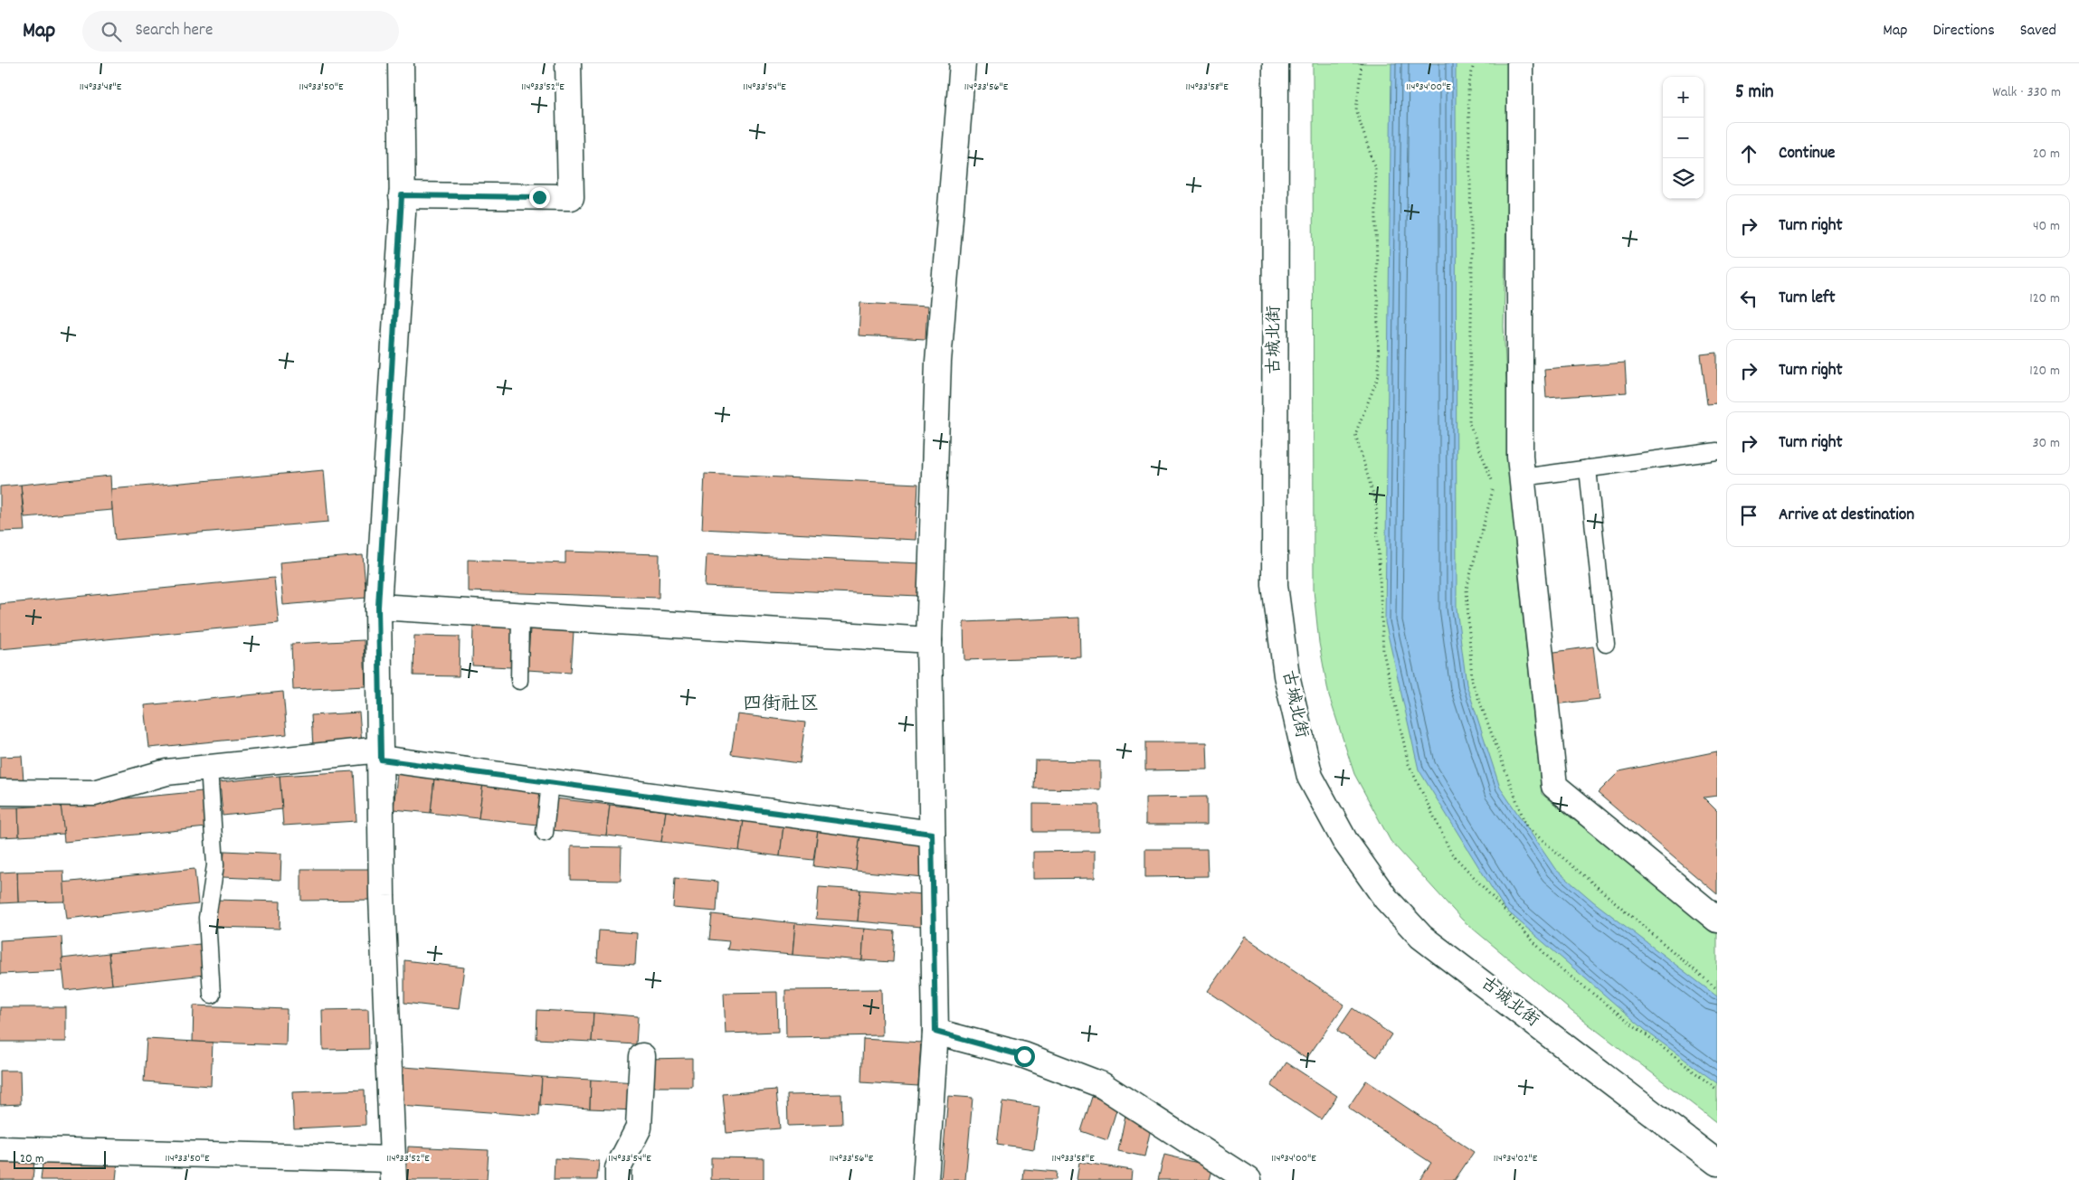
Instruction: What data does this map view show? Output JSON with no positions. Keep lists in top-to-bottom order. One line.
{"streets":{"street":["古城北街"]},"districts":["四街社区"],"scale_bar":"20 m","page":{"header":"Map","search":"Search here","nav":["Map","Directions","Saved"],"heading":["5 min","Walk · 330 m"],"map_buttons":["+","−"],"list":[["Continue","20 m"],["Turn right","40 m"],["Turn left","120 m"],["Turn right","120 m"],["Turn right","30 m"],"Arrive at destination"],"scale":"20 m"},"coordinates":["114°33'48\"E","114°33'50\"E","114°33'52\"E","114°33'54\"E","114°33'56\"E","114°33'58\"E","114°34'00\"E","114°34'02\"E"]}
